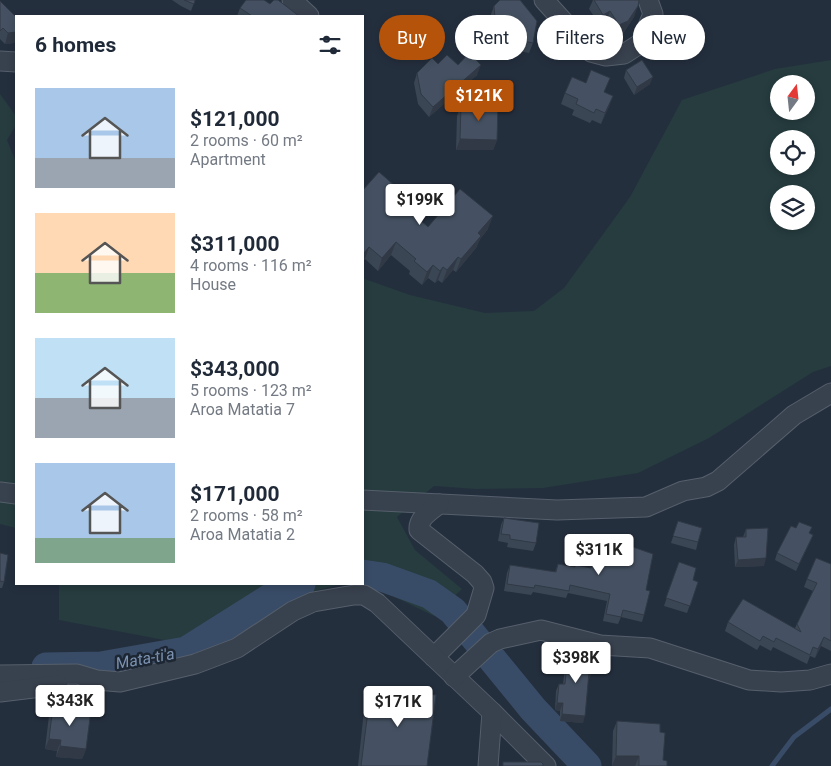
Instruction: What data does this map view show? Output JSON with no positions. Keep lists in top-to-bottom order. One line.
{"water":["Mata-ti'a"],"north":"top","page":{"chip":["Buy","Rent","Filters","New"],"heading":"6 homes","list":[{"name":"$121,000","note":"2 rooms · 60 m² · Apartment"},{"name":"$311,000","note":"4 rooms · 116 m² · House"},{"name":"$343,000","note":"5 rooms · 123 m² · Aroa Matatia 7"},{"name":"$171,000","note":"2 rooms · 58 m² · Aroa Matatia 2"}],"price":["$121K","$199K","$311K","$398K","$343K","$171K"]}}
